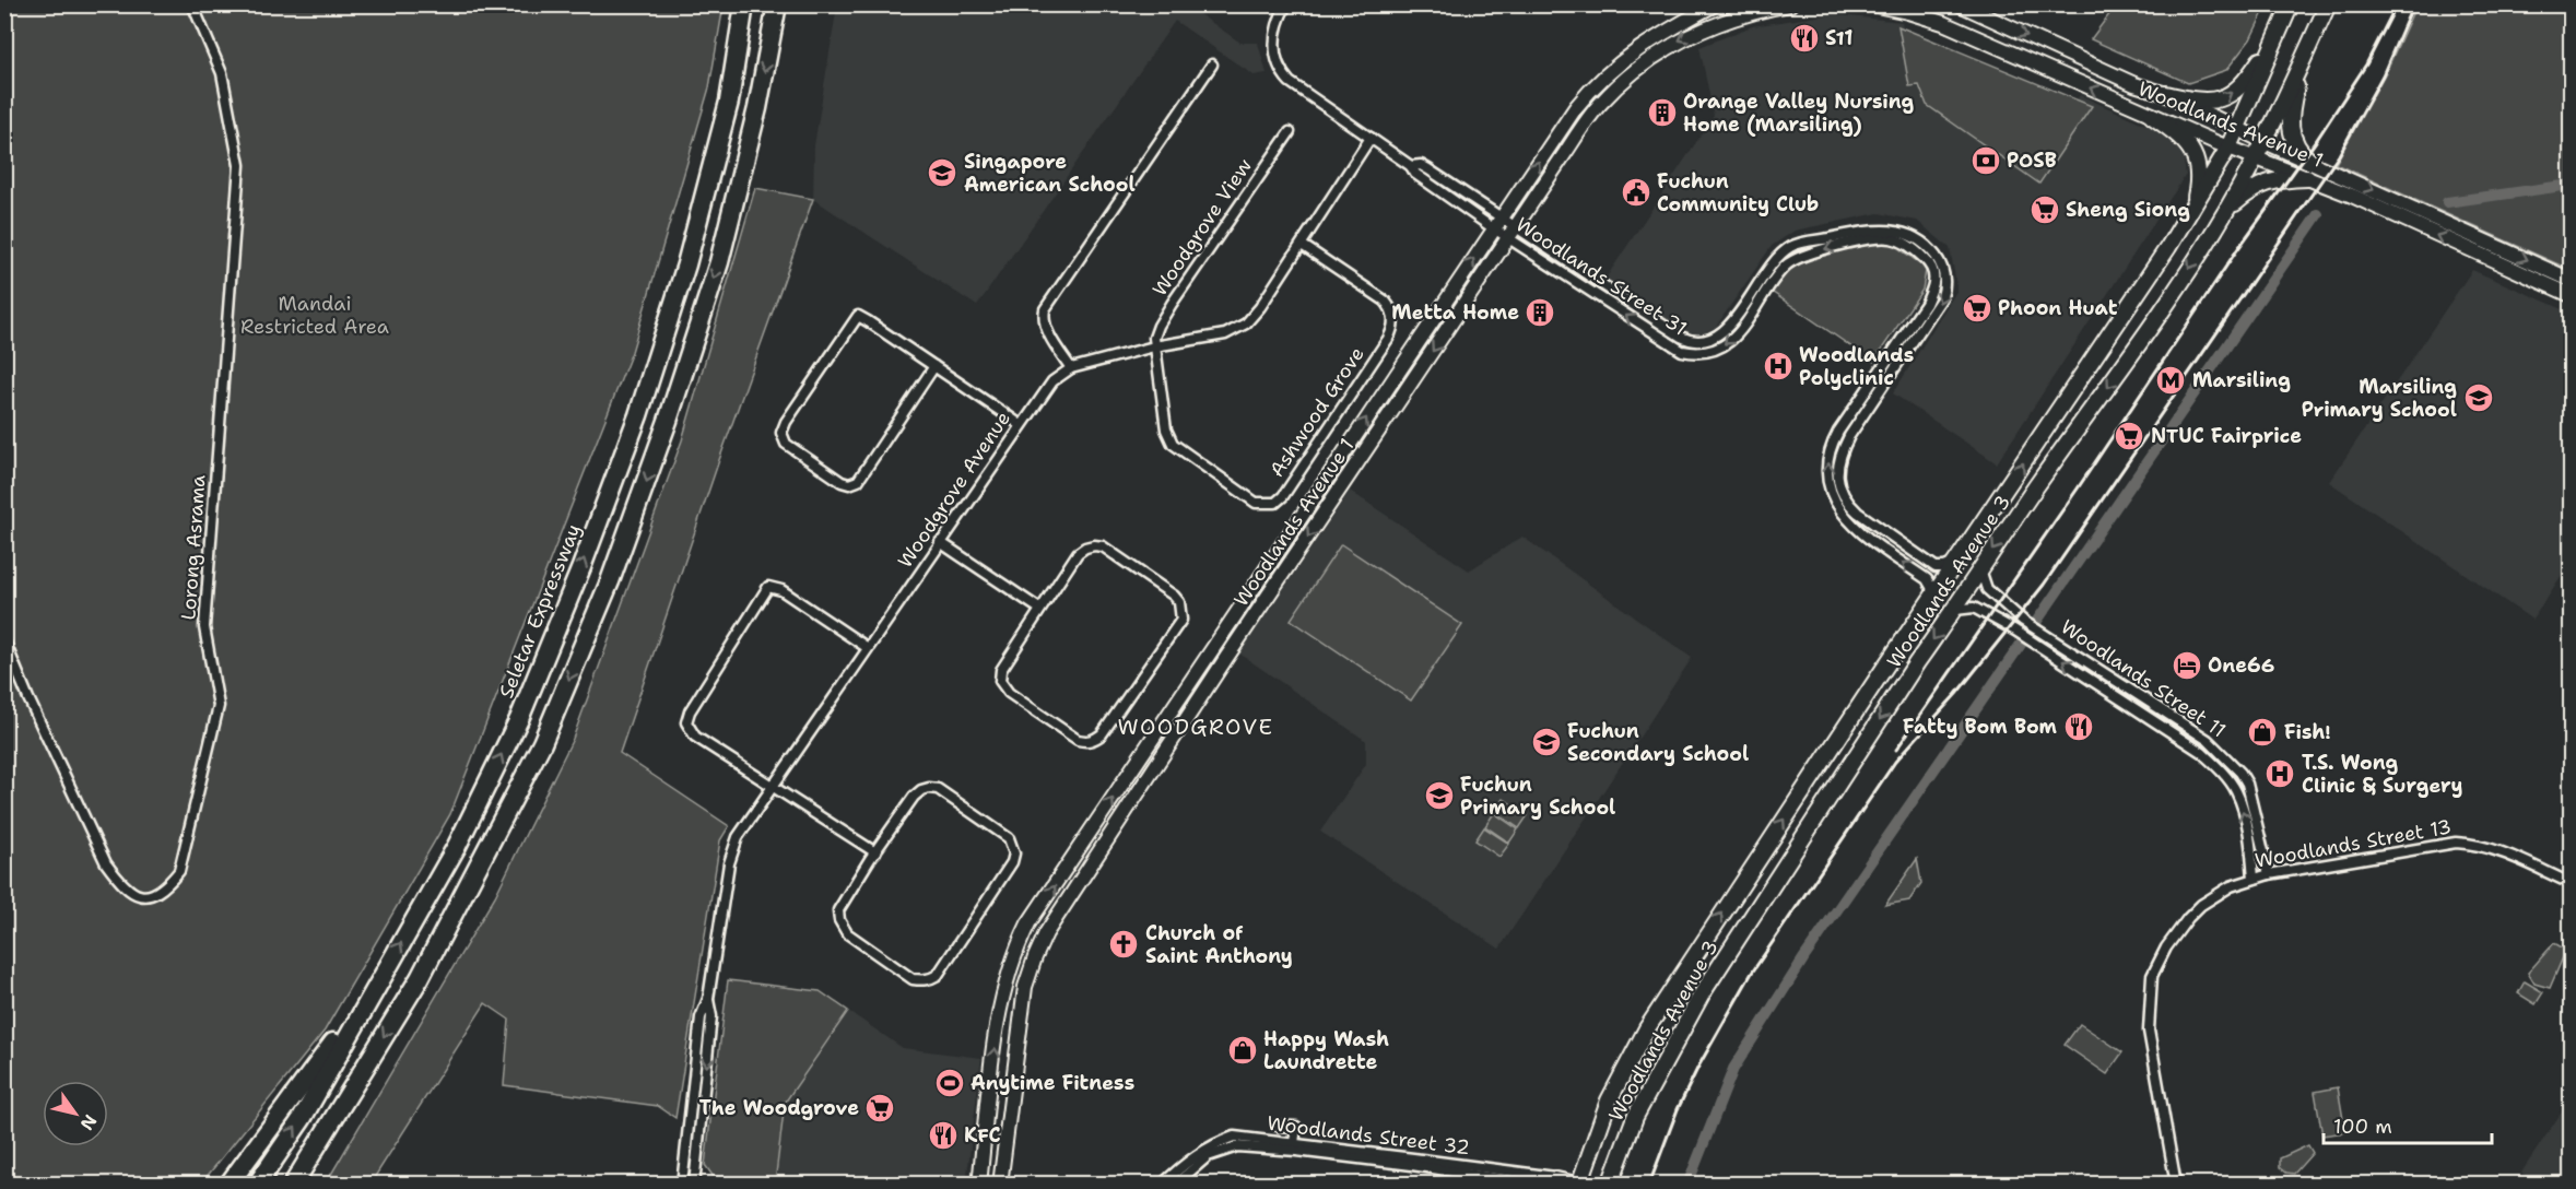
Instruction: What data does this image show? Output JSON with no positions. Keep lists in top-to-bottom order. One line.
{"streets":{"highway":["Seletar Expressway"],"main road":["Woodlands Avenue 1","Woodlands Avenue 3"],"street":["Woodgrove View","Woodlands Street 31","Ashwood Grove","Woodgrove Avenue","Lorong Asrama","Woodlands Street 11","Woodlands Street 13","Woodlands Street 32"]},"crossings":[["Woodlands Avenue 1","Woodlands Street 31"],["Woodlands Avenue 1","Woodlands Avenue 3"],["Woodgrove View","Ashwood Grove"],["Woodgrove View","Woodgrove Avenue"],["Woodlands Street 31","Woodlands Avenue 3"],["Ashwood Grove","Woodgrove Avenue"],["Woodlands Avenue 3","Woodlands Street 11"],["Woodlands Avenue 3","Woodlands Street 32"],["Woodlands Street 11","Woodlands Street 13"]],"districts":["WOODGROVE"],"parks":["Mandai Restricted Area"],"places":{"restaurant":["S11","Fatty Bom Bom","KFC"],"building":["Orange Valley Nursing Home (Marsiling)","Metta Home"],"bank":["POSB"],"school or university":["Singapore American School","Marsiling Primary School","Fuchun Secondary School","Fuchun Primary School"],"public building":["Fuchun Community Club"],"supermarket":["Sheng Siong","Phoon Huat","NTUC Fairprice","The Woodgrove"],"hospital":["Woodlands Polyclinic","T.S. Wong Clinic & Surgery"],"metro station":["Marsiling"],"hotel":["One66"],"shop":["Fish!","Happy Wash Laundrette"],"church":["Church of Saint Anthony"],"sports":["Anytime Fitness"]},"scale_bar":"100 m","north":"bottom right"}
